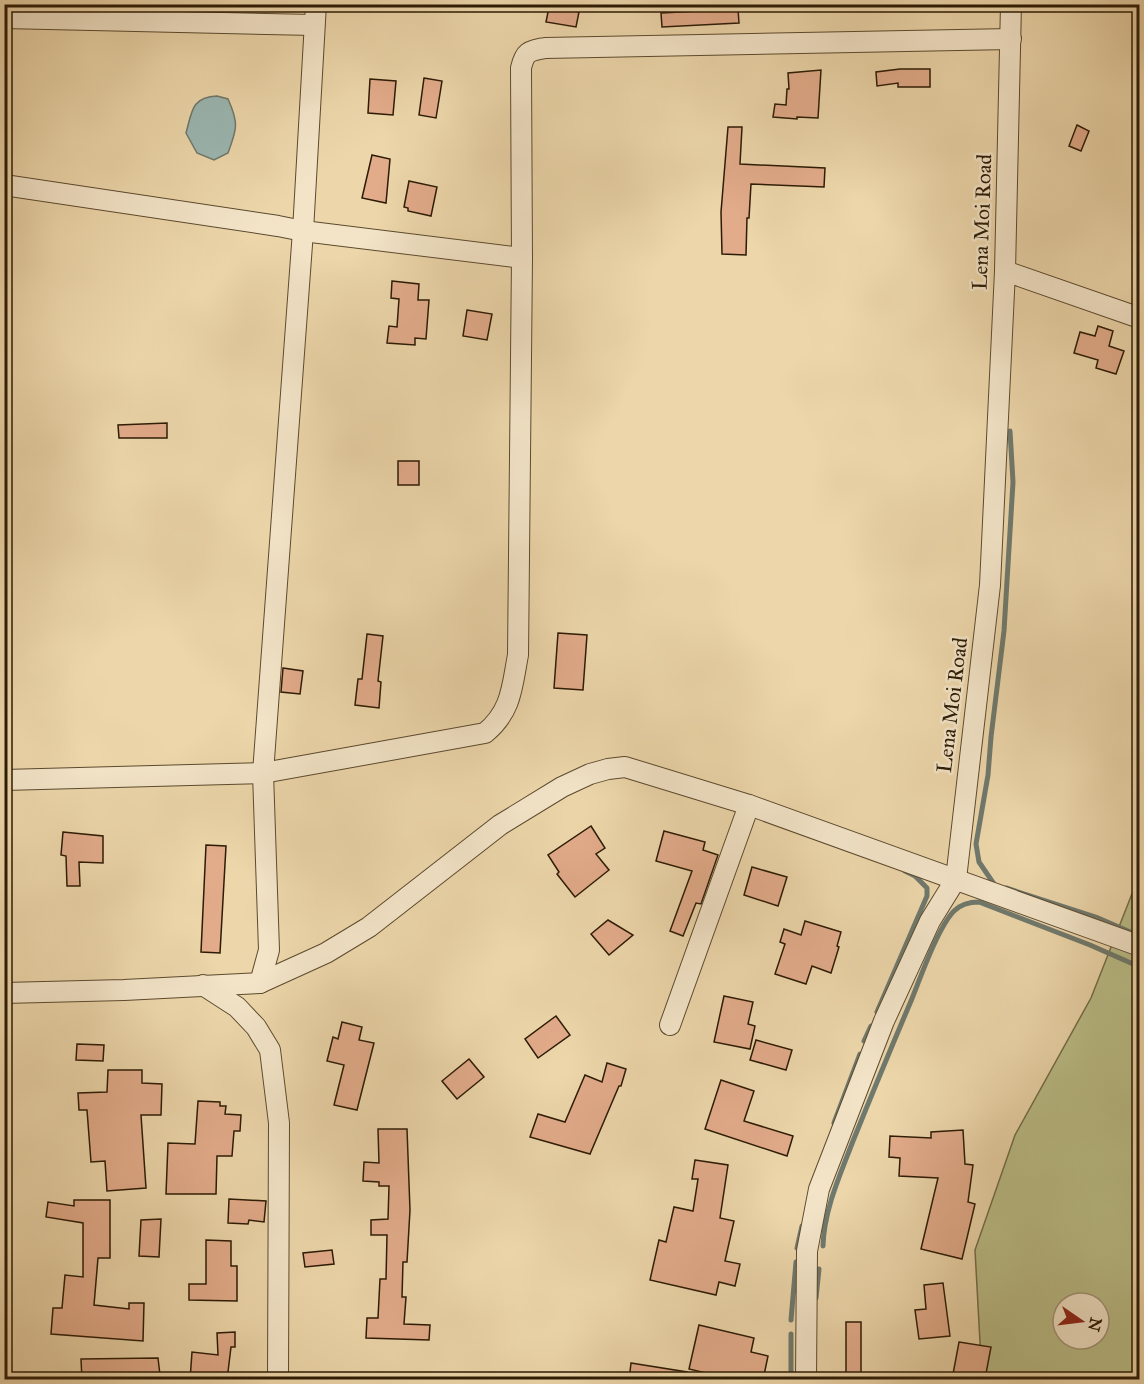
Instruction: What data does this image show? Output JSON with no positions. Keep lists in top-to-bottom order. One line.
{"streets":{"street":["Lena Moi Road"]},"north":"right"}
